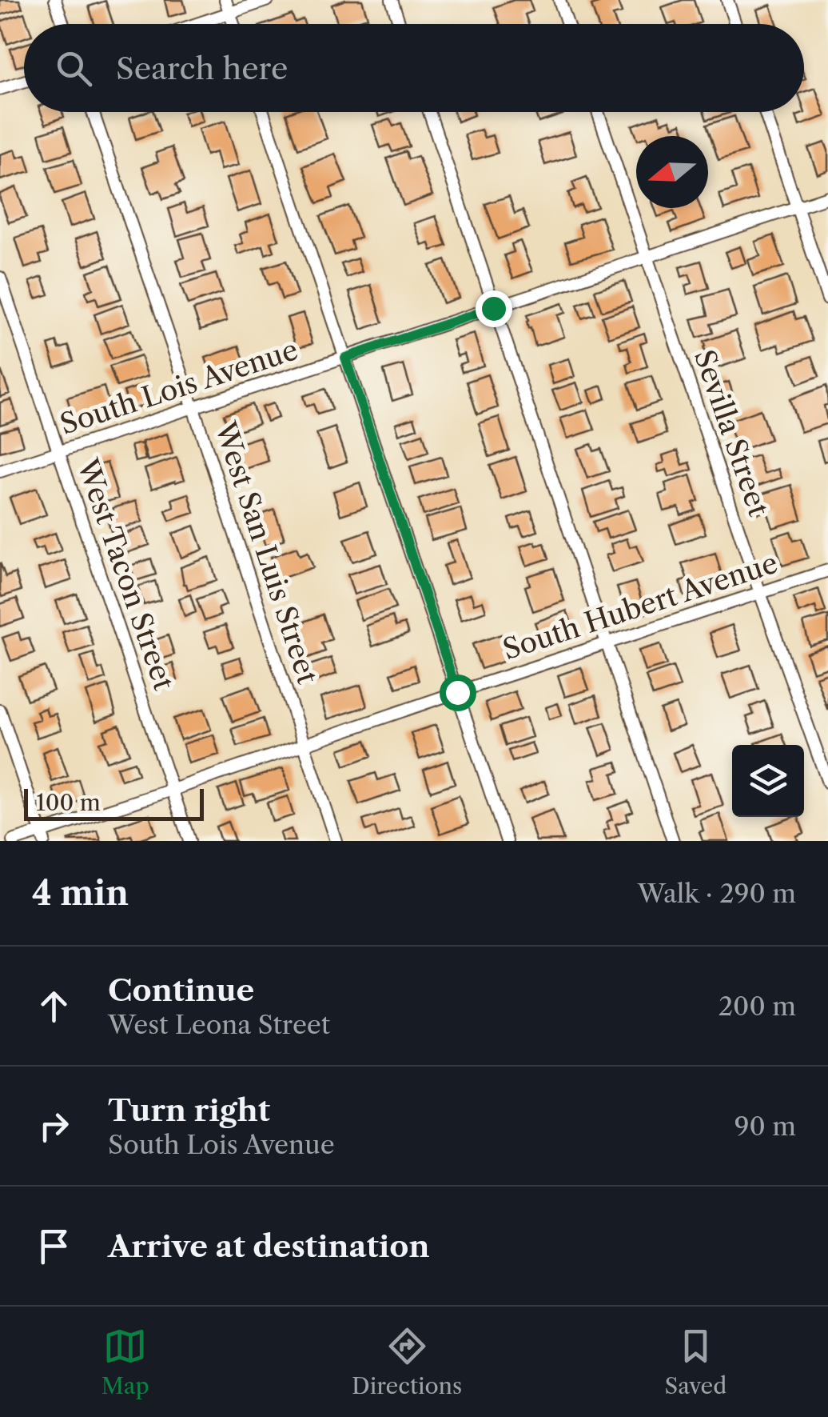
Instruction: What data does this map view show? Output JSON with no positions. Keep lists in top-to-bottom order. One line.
{"streets":{"street":["South Lois Avenue","Sevilla Street","West San Luis Street","West Tacon Street","South Hubert Avenue"]},"crossings":[["South Lois Avenue","Sevilla Street"],["South Lois Avenue","West San Luis Street"],["South Lois Avenue","West Tacon Street"],["Sevilla Street","South Hubert Avenue"],["West San Luis Street","South Hubert Avenue"],["West Tacon Street","South Hubert Avenue"]],"scale_bar":"100 m","north":"left","page":{"search":"Search here","scale":"100 m","heading":["4 min","Walk · 290 m"],"list":[["Continue","West Leona Street","200 m"],["Turn right","South Lois Avenue","90 m"],"Arrive at destination"],"nav":["Map","Directions","Saved"]}}
